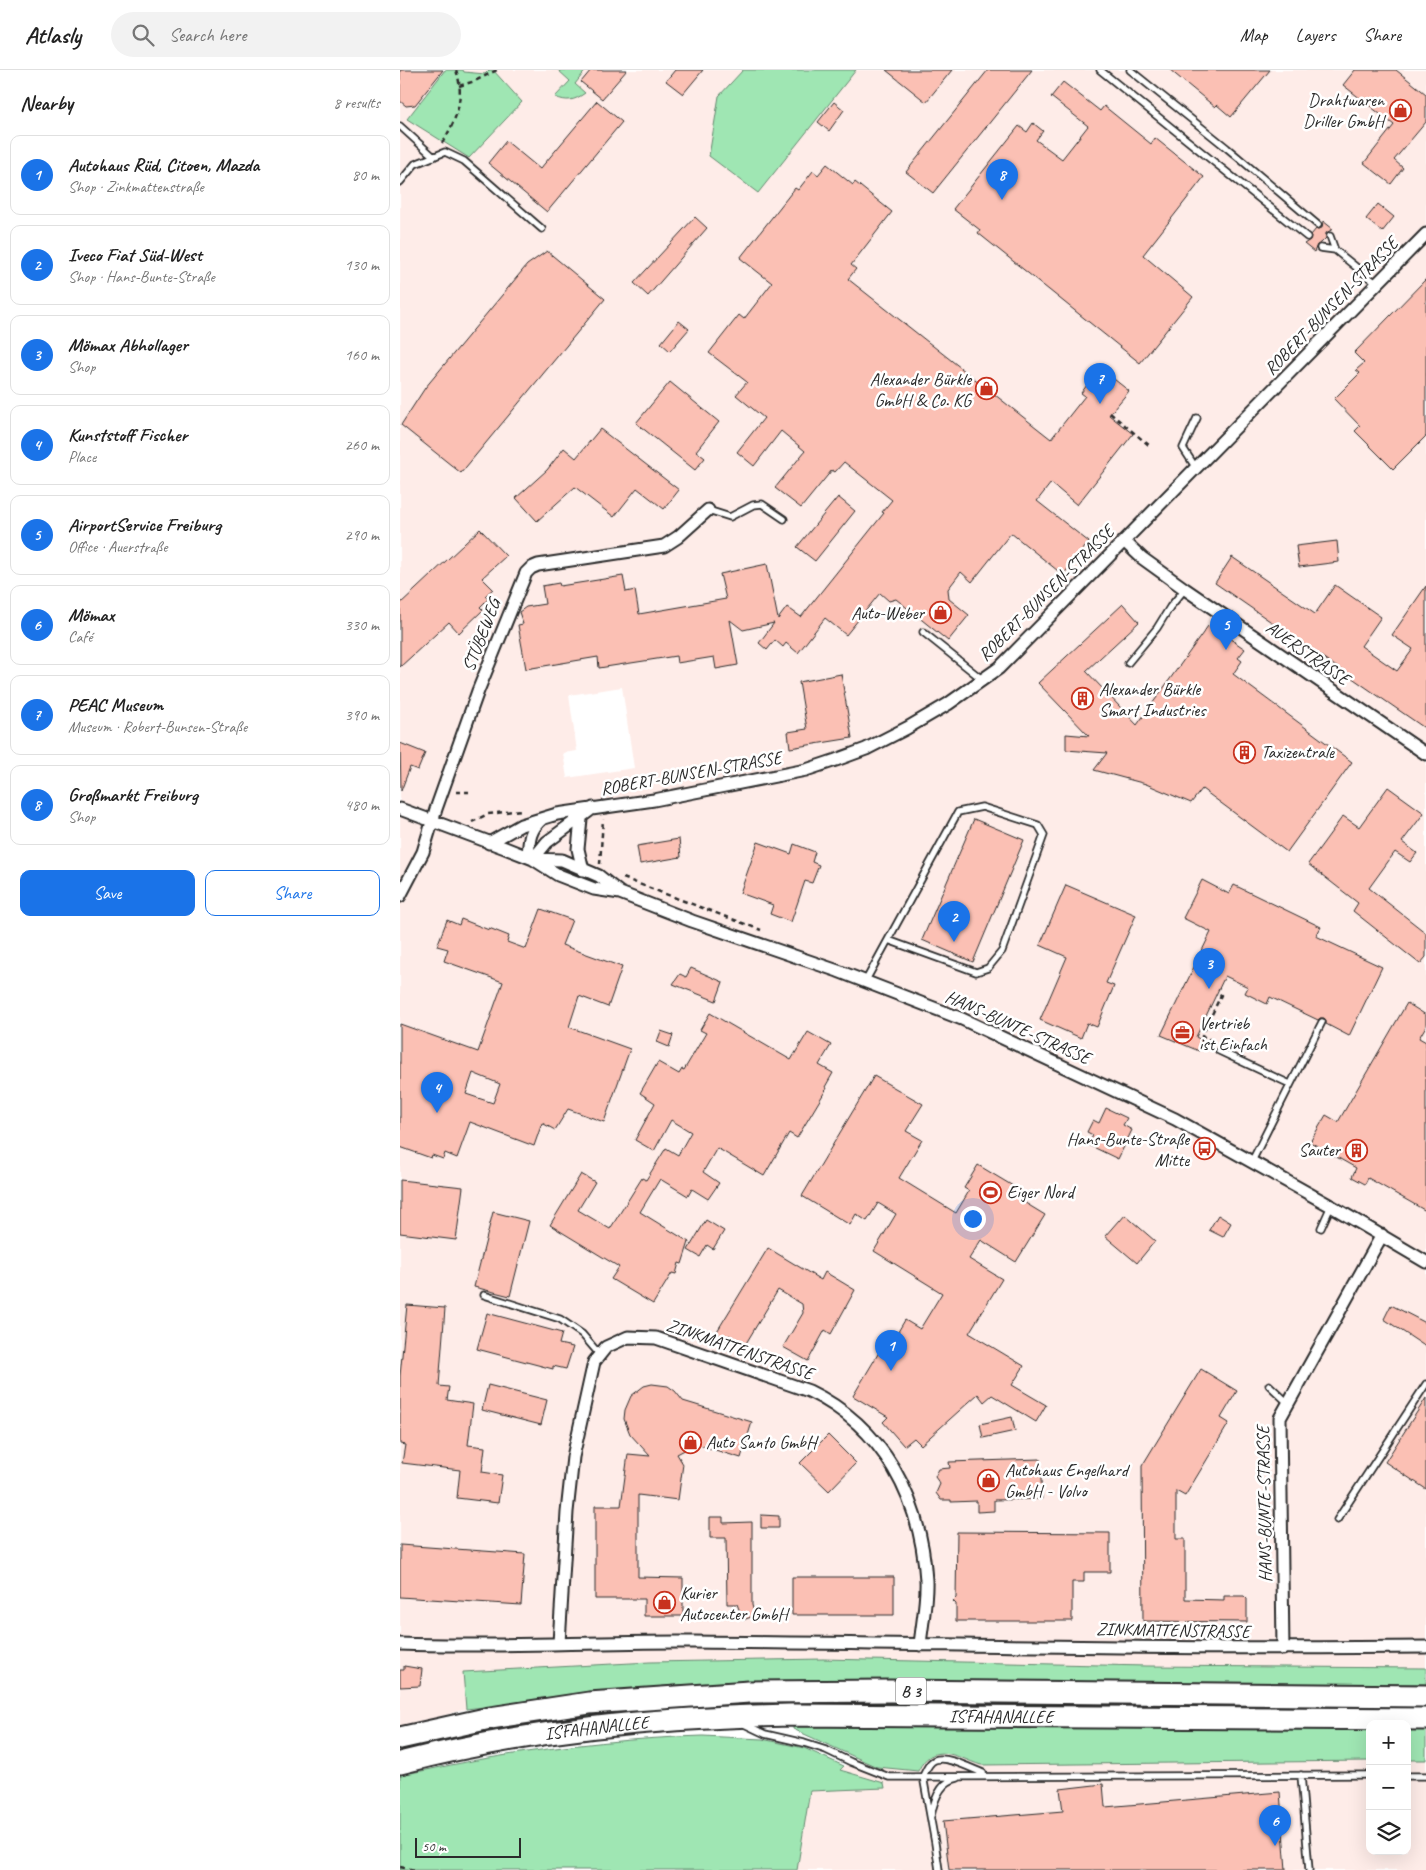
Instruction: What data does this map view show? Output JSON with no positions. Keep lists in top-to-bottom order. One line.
{"streets":{"highway":["B 3","ISFAHANALLEE"],"street":["ROBERT-BUNSEN-STRASSE","STÜBEWEG","AUERSTRASSE","HANS-BUNTE-STRASSE","ZINKMATTENSTRASSE"]},"crossings":[["ROBERT-BUNSEN-STRASSE","AUERSTRASSE"],["ROBERT-BUNSEN-STRASSE","HANS-BUNTE-STRASSE"],["STÜBEWEG","HANS-BUNTE-STRASSE"],["HANS-BUNTE-STRASSE","ZINKMATTENSTRASSE"]],"places":{"shop":["Drahtwaren Driller GmbH","Alexander Bürkle GmbH & Co. KG","Auto-Weber","Auto Santo GmbH","Autohaus Engelhard GmbH - Volvo","Kurier Autocenter GmbH"],"building":["Alexander Bürkle Smart Industries","Taxizentrale","Sauter"],"office":["Vertrieb ist Einfach"],"bus stop":["Hans-Bunte-Straße Mitte"],"sports":["Eiger Nord"]},"scale_bar":"50 m","page":{"header":"Atlasly","search":"Search here","nav":["Map","Layers","Share"],"heading":["Nearby","8 results"],"list":[{"mark":"1","name":"Autohaus Rüd, Citoen, Mazda","note":"Shop · Zinkmattenstraße","value":"80 m"},{"mark":"2","name":"Iveco Fiat Süd-West","note":"Shop · Hans-Bunte-Straße","value":"130 m"},{"mark":"3","name":"Mömax Abhollager","note":"Shop","value":"160 m"},{"mark":"4","name":"Kunststoff Fischer","note":"Place","value":"260 m"},{"mark":"5","name":"AirportService Freiburg","note":"Office · Auerstraße","value":"290 m"},{"mark":"6","name":"Mömax","note":"Café","value":"330 m"},{"mark":"7","name":"PEAC Museum","note":"Museum · Robert-Bunsen-Straße","value":"390 m"},{"mark":"8","name":"Großmarkt Freiburg","note":"Shop","value":"480 m"}],"pins":["8","7","5","2","3","4","1","6"],"buttons":["Save","Share"],"map_buttons":["+","−"],"scale":"50 m"}}
